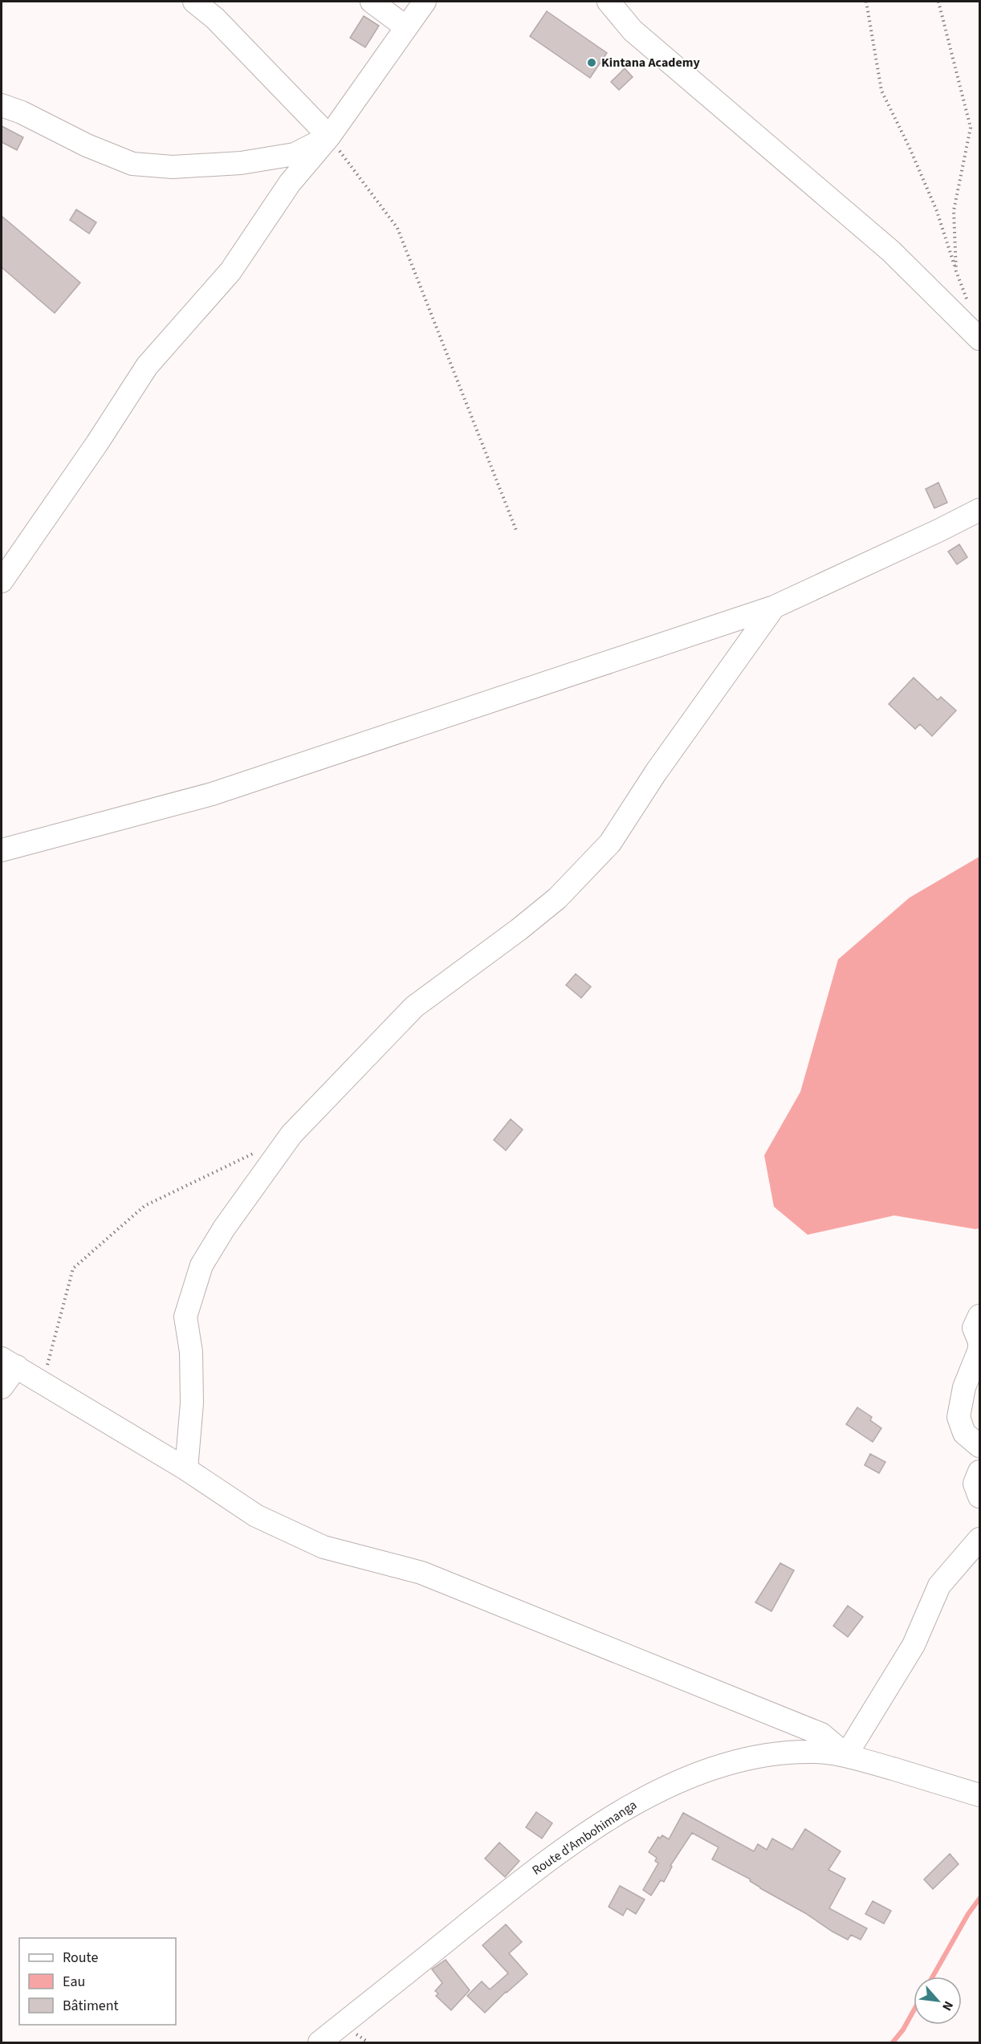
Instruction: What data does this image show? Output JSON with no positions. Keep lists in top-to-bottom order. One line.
{"streets":{"street":["Route d'Ambohimanga"]},"places":["Kintana Academy"],"legend":["Route","Eau","Bâtiment"],"north":"bottom right"}
